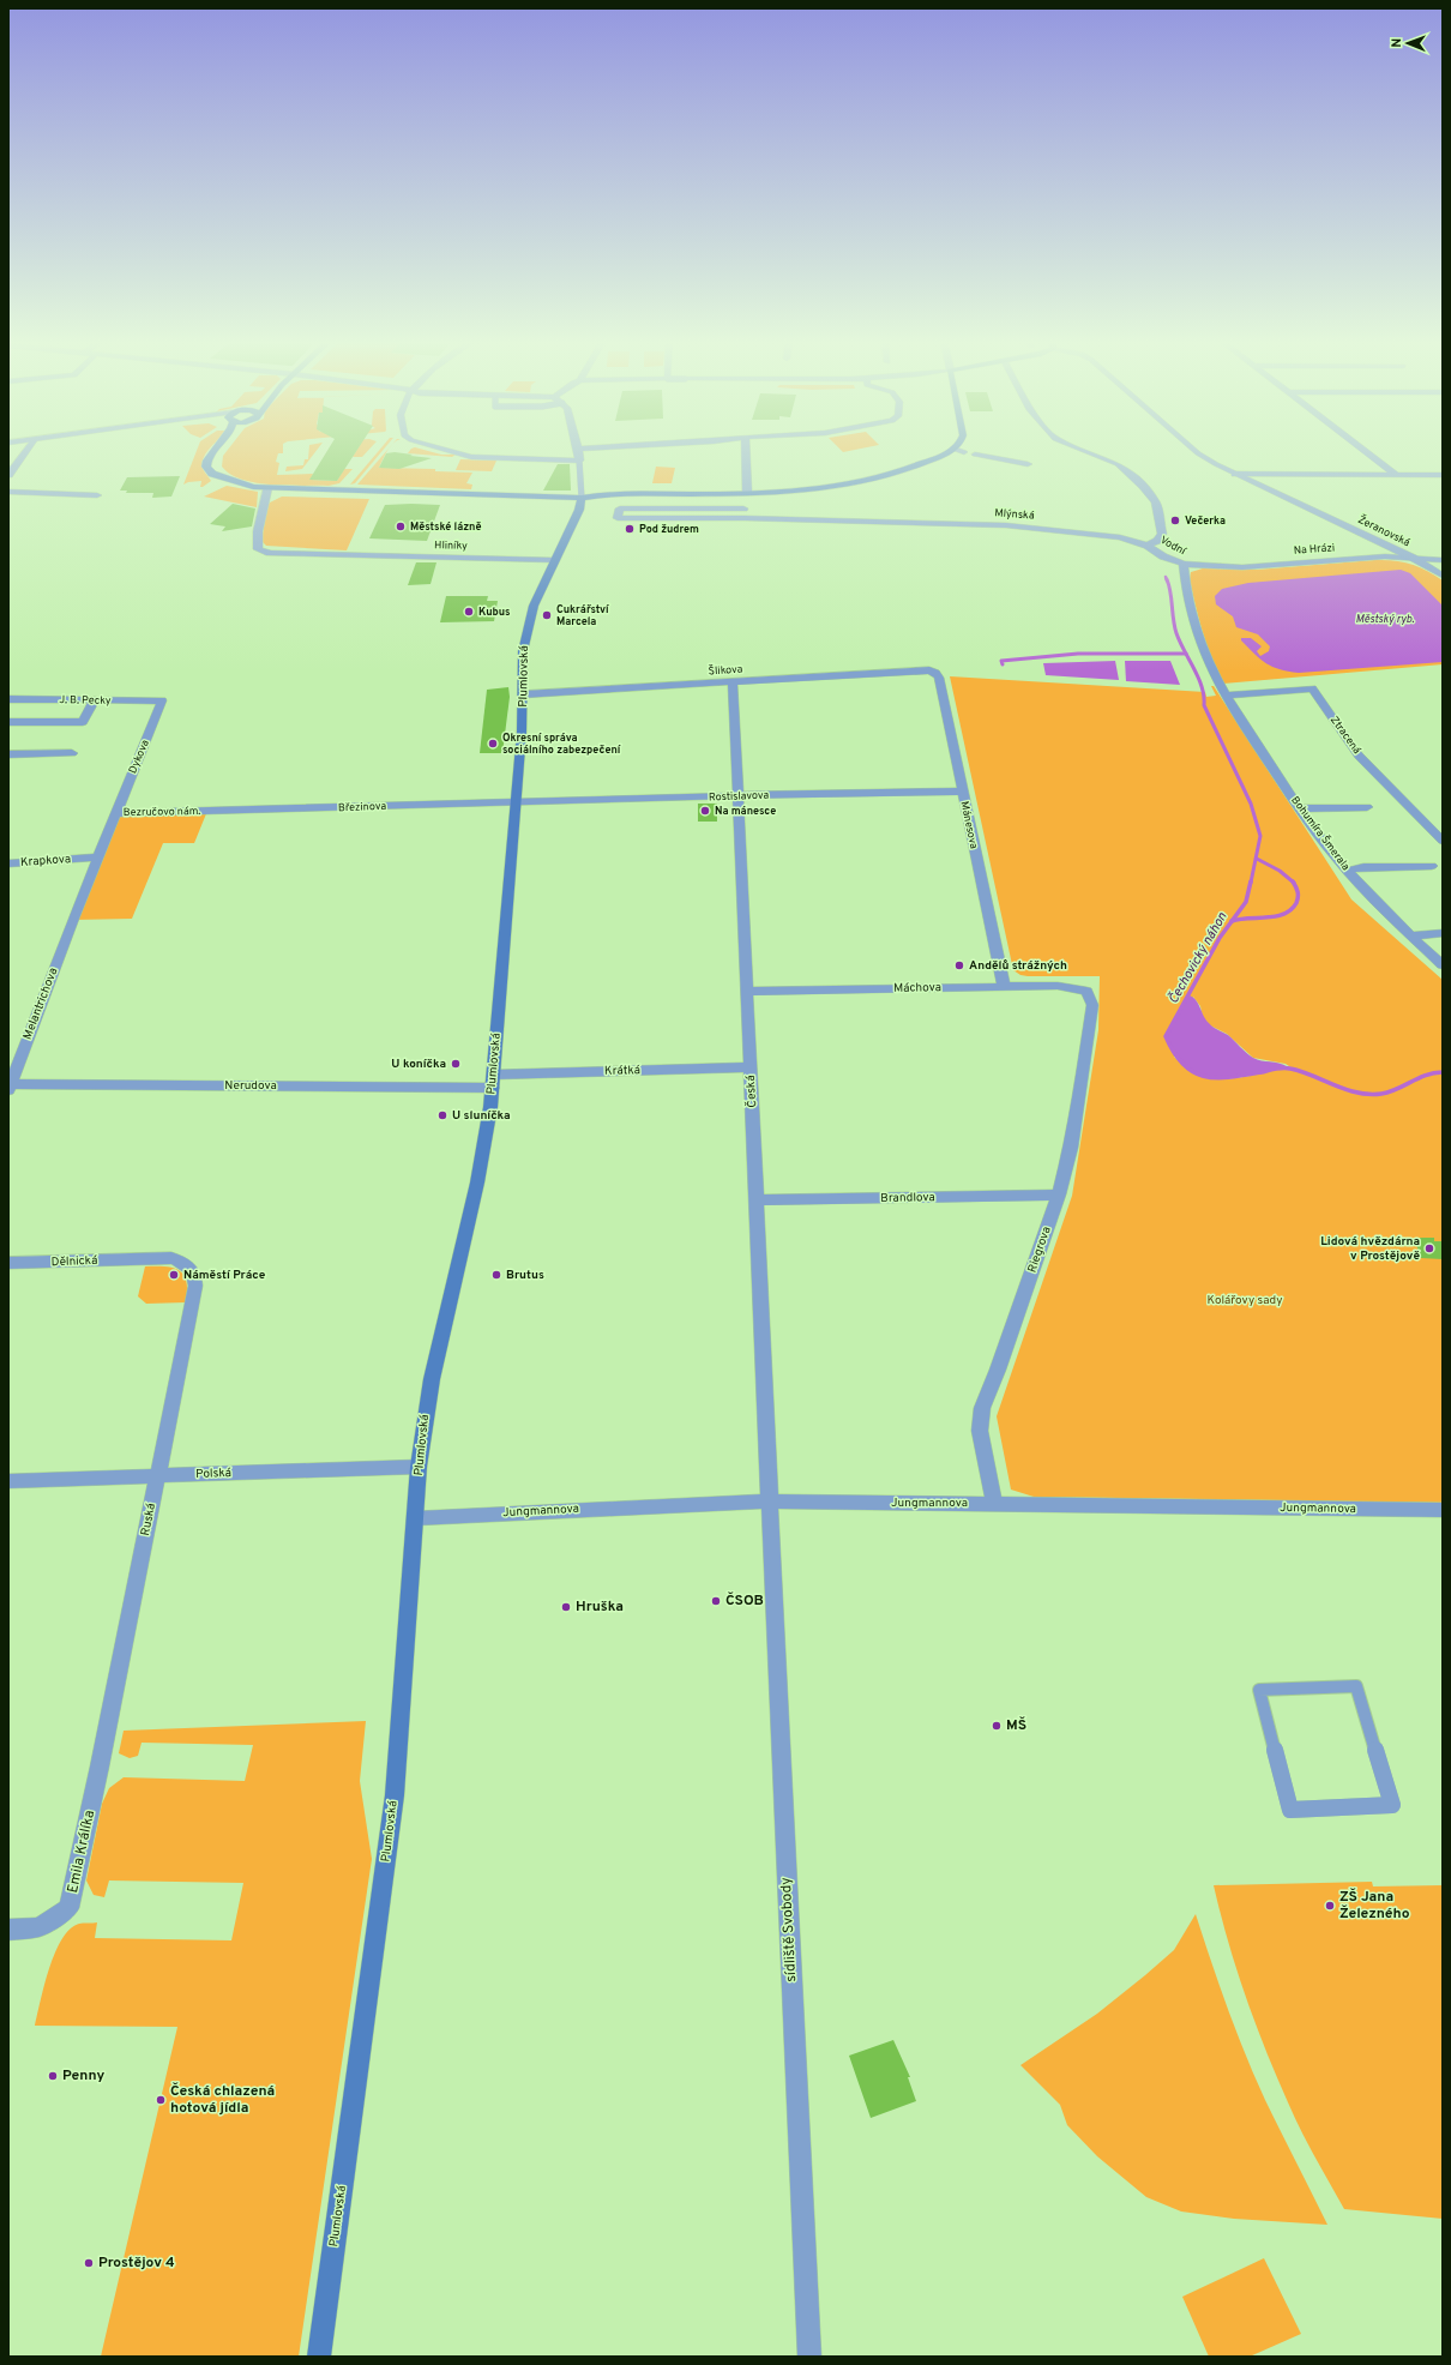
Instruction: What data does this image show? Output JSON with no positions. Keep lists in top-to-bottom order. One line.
{"streets":{"main road":["Plumlovská"],"street":["Mlýnská","Žeranovská","Hliníky","Vodní","Na Hrázi","Šlikova","J. B. Pecky","Ztracená","Dykova","Rostislavova","Březinova","Bezručovo nám.","Mánesova","Bohumíra Šmerala","Krapkova","Máchova","Melantrichova","Krátká","Nerudova","Česká","Brandlova","Riegrova","Dělnická","Polská","Jungmannova","Ruská","Emila Králíka","sídliště Svobody"]},"crossings":[["Mlýnská","Vodní"],["Žeranovská","Na Hrázi"],["Hliníky","Plumlovská"],["Vodní","Na Hrázi"],["Vodní","Bohumíra Šmerala"],["Šlikova","Plumlovská"],["Šlikova","Mánesova"],["Šlikova","Česká"],["Plumlovská","Rostislavova"],["Plumlovská","Březinova"],["Plumlovská","Krátká"],["Plumlovská","Nerudova"],["Plumlovská","Polská"],["Plumlovská","Jungmannova"],["J. B. Pecky","Dykova"],["Ztracená","Bohumíra Šmerala"],["Dykova","Bezručovo nám."],["Dykova","Krapkova"],["Dykova","Melantrichova"],["Rostislavova","Březinova"],["Rostislavova","Mánesova"],["Rostislavova","Česká"],["Březinova","Bezručovo nám."],["Mánesova","Máchova"],["Krapkova","Melantrichova"],["Máchova","Česká"],["Máchova","Riegrova"],["Melantrichova","Nerudova"],["Krátká","Nerudova"],["Krátká","Česká"],["Česká","Brandlova"],["Česká","Jungmannova"],["Česká","sídliště Svobody"],["Brandlova","Riegrova"],["Riegrova","Jungmannova"],["Dělnická","Ruská"],["Polská","Ruská"],["Jungmannova","sídliště Svobody"],["Ruská","Emila Králíka"]],"water":["Městský ryb.","Čechovický náhon"],"parks":["Kolářovy sady"],"places":["Večerka","Městské lázně","Pod žudrem","Kubus","Cukrářství Marcela","Okresní správa sociálního zabezpečení","Na mánesce","Andělů strážných","U koníčka","U sluníčka","Lidová hvězdárna v Prostějově","Náměstí Práce","Brutus","ČSOB","Hruška","MŠ","ZŠ Jana Železného","Penny","Česká chlazená hotová jídla","Prostějov 4"],"north":"left"}
